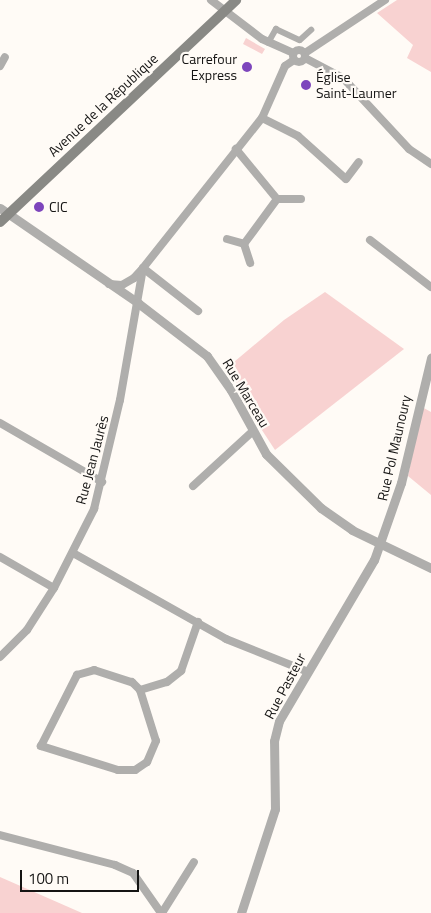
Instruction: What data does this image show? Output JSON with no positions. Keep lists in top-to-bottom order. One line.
{"streets":{"main road":["Avenue de la République"],"street":["Rue Marceau","Rue Pol Maunoury","Rue Jean Jaurès","Rue Pasteur"]},"crossings":[["Avenue de la République","Rue Marceau"],["Rue Marceau","Rue Pol Maunoury"],["Rue Marceau","Rue Jean Jaurès"],["Rue Marceau","Rue Pasteur"],["Rue Pol Maunoury","Rue Pasteur"]],"places":["Carrefour Express","Église Saint-Laumer","CIC"],"scale_bar":"100 m"}
